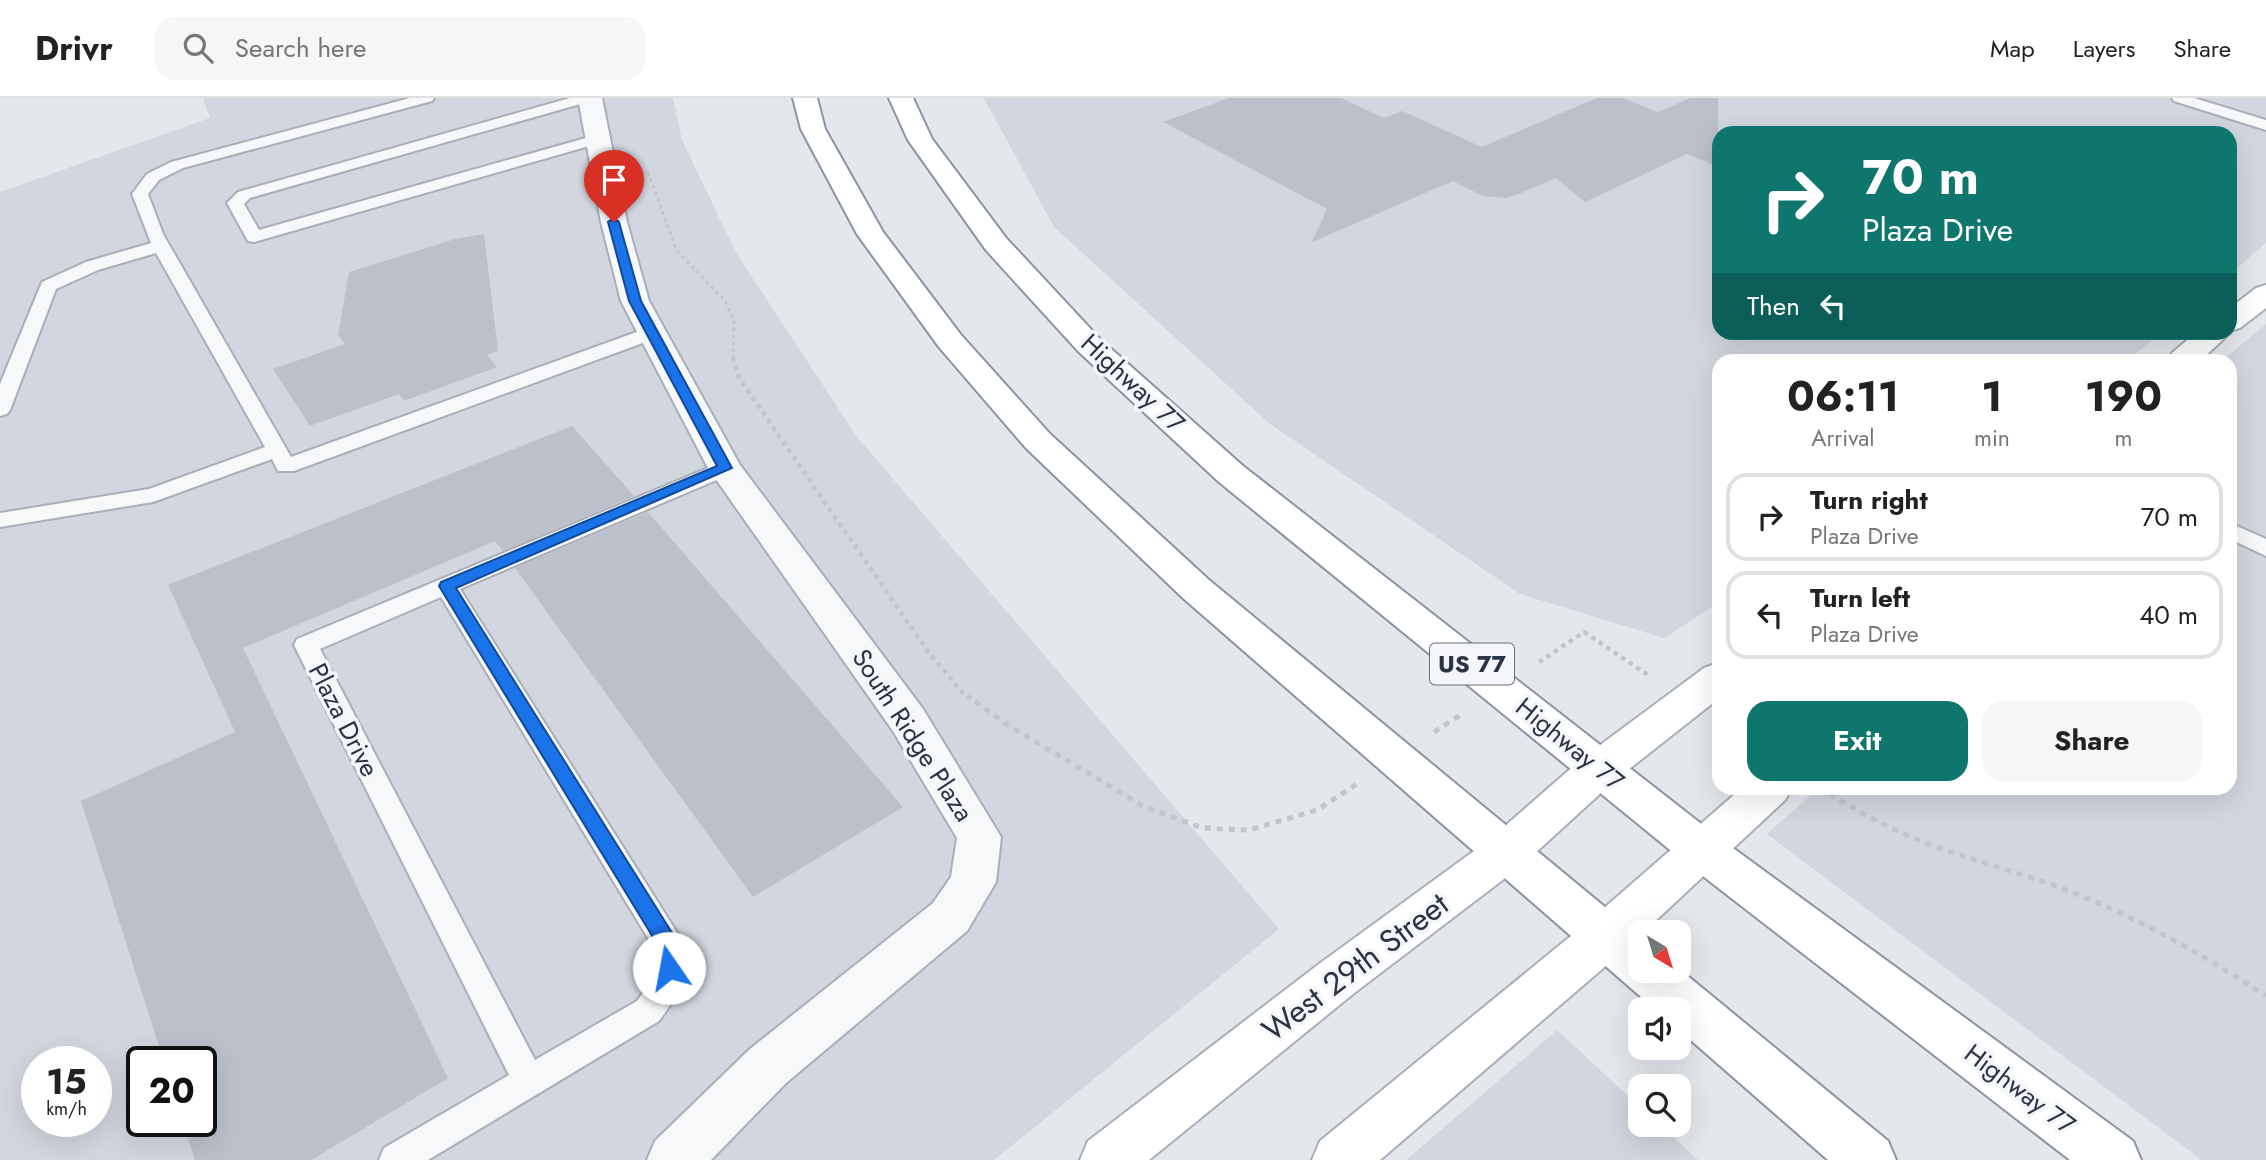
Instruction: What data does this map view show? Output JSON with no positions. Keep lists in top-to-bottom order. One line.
{"streets":{"main road":["Highway 77","US 77","West 29th Street"],"street":["South Ridge Plaza"],"lane":["Plaza Drive"]},"crossings":[["Highway 77","West 29th Street"],["Plaza Drive","South Ridge Plaza"]],"north":"bottom right","page":{"header":"Drivr","search":"Search here","nav":["Map","Layers","Share"],"turn":["70 m","Plaza Drive"],"then":"Then","eta":["06:11","Arrival","1","min","190","m"],"list":[{"name":"Turn right","note":"Plaza Drive","value":"70 m"},{"name":"Turn left","note":"Plaza Drive","value":"40 m"}],"buttons":["Exit","Share"],"speed":"15 km/h","limit":"20"}}
